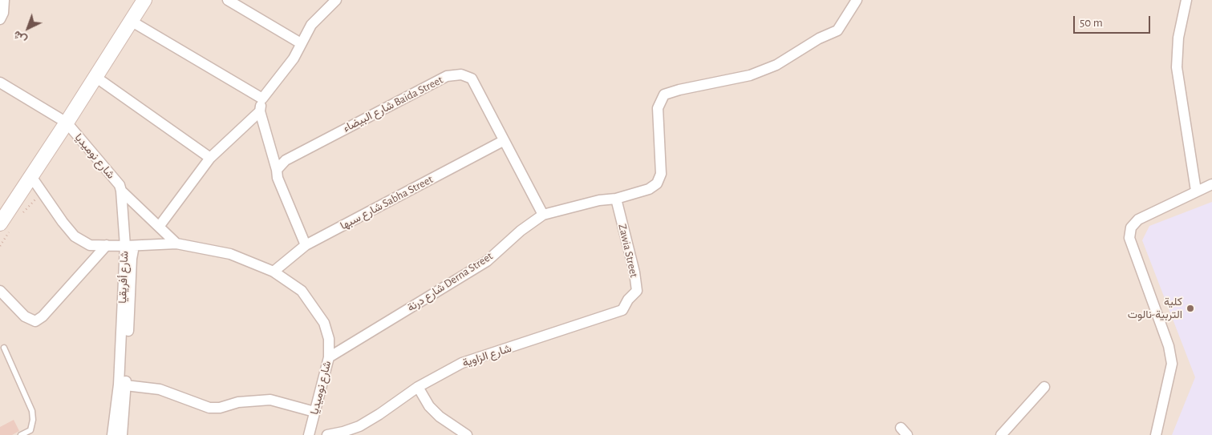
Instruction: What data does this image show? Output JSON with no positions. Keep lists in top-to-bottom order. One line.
{"streets":{"street":["شارع البيضاء Baida Street","شارع نوميديا","شارع سبها Sabha Street","Zawia Street","شارع أفريقيا","شارع درنة Derna Street","شارع الزاوية"]},"crossings":[["شارع البيضاء Baida Street","شارع سبها Sabha Street"],["شارع البيضاء Baida Street","شارع درنة Derna Street"],["شارع نوميديا","شارع سبها Sabha Street"],["شارع نوميديا","شارع أفريقيا"],["شارع نوميديا","شارع درنة Derna Street"],["Zawia Street","شارع درنة Derna Street"],["Zawia Street","شارع الزاوية"]],"places":["كلية التربية-نالوت"],"scale_bar":"50 m","north":"bottom left"}
